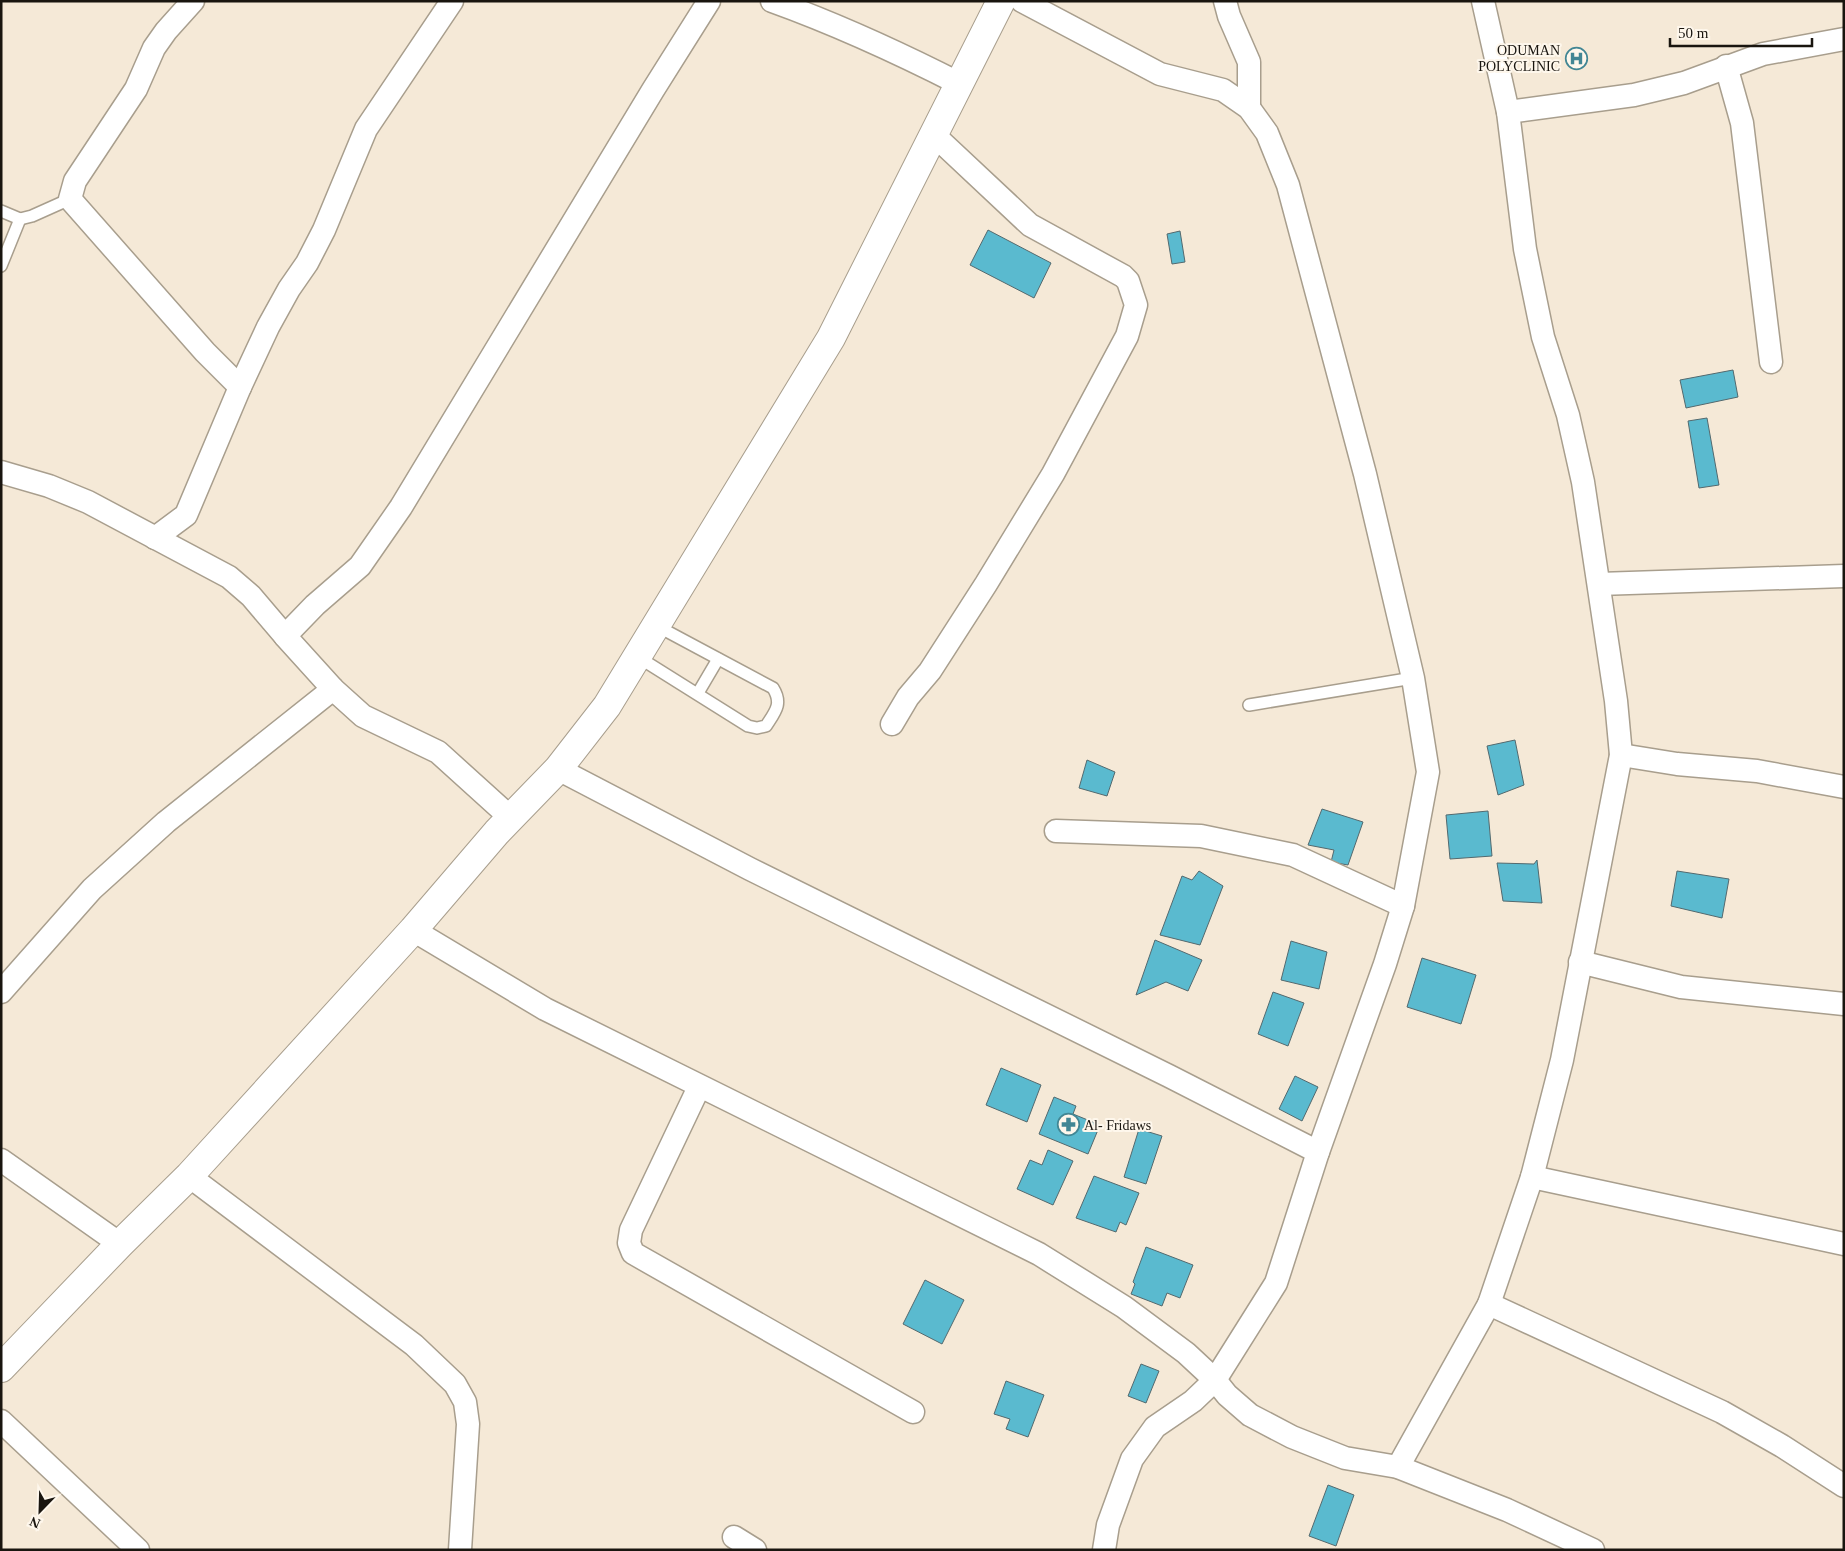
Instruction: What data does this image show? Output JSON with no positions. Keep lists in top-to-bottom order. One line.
{"places":{"hospital":["ODUMAN POLYCLINIC"],"pharmacy":["Al- Fridaws"]},"scale_bar":"50 m","north":"bottom left"}
